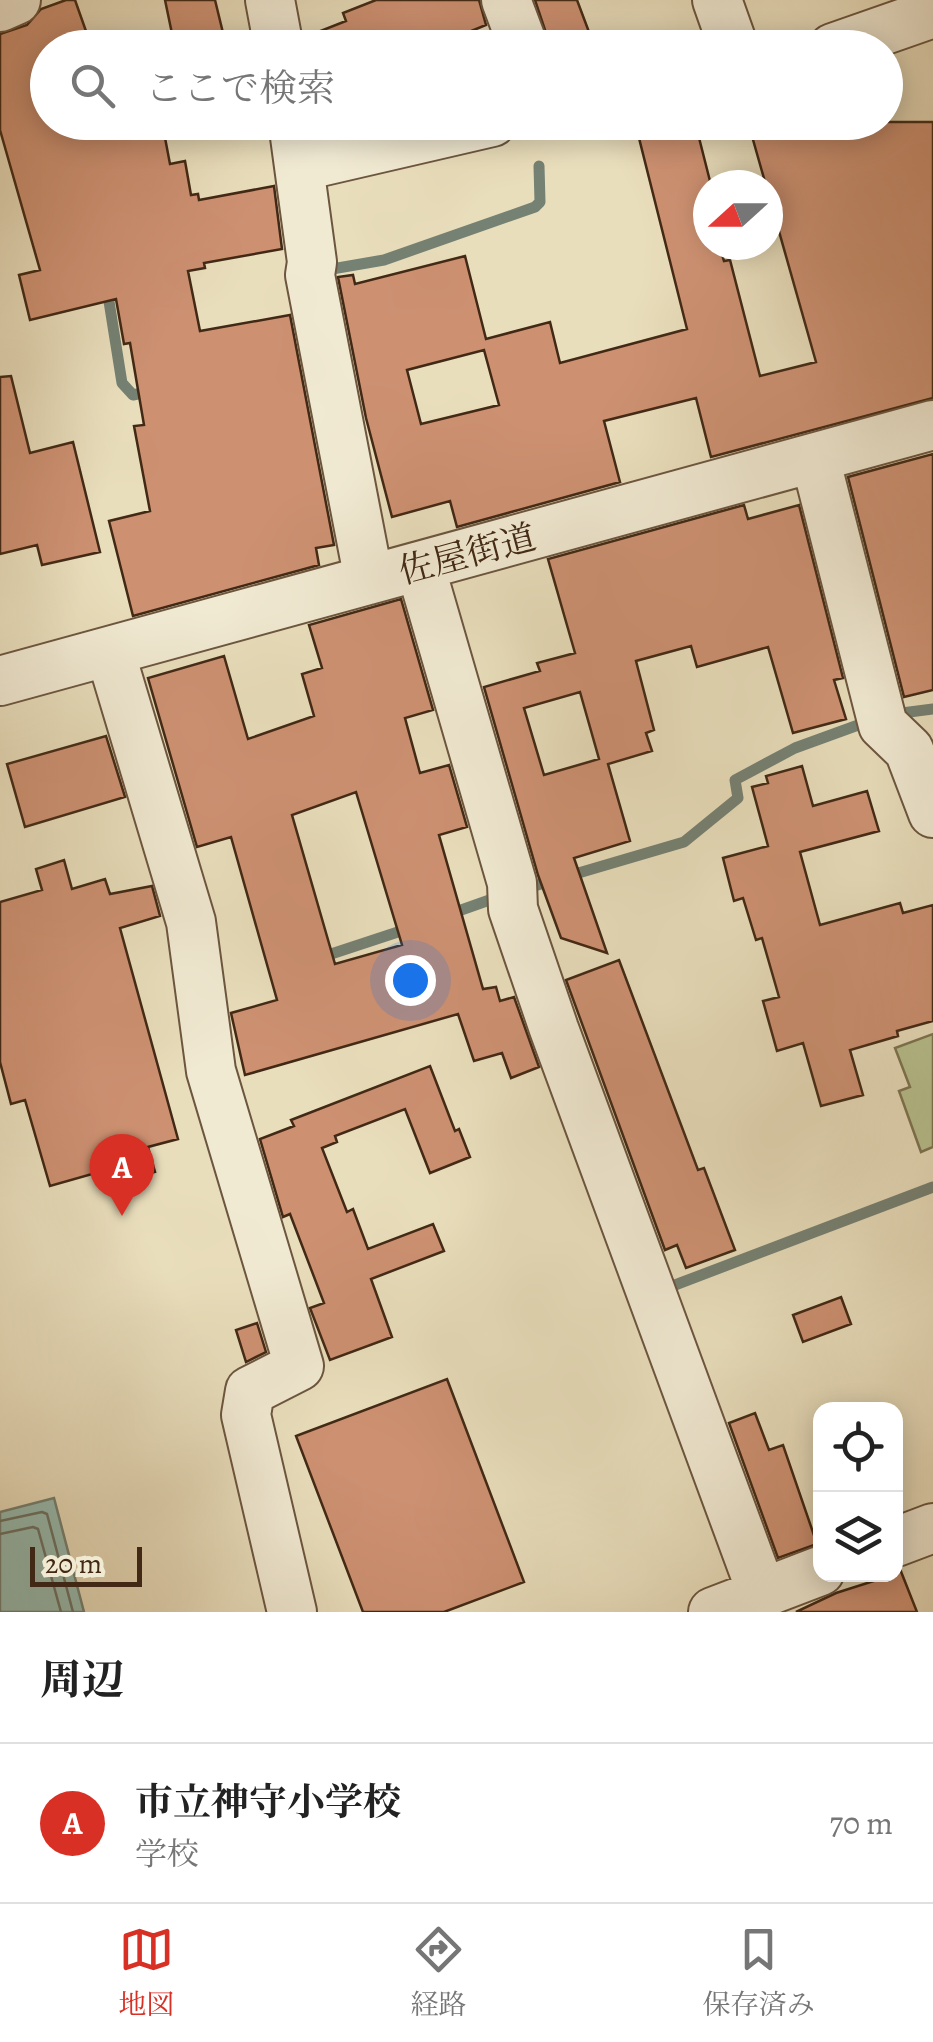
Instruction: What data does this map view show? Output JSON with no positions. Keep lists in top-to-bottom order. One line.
{"streets":{"street":["佐屋街道"]},"scale_bar":"20 m","north":"left","page":{"search":"ここで検索","pins":"A","scale":"20 m","heading":"周辺","list":[{"mark":"A","name":"市立神守小学校","note":"学校","value":"70 m"}],"nav":["地図","経路","保存済み"]}}
